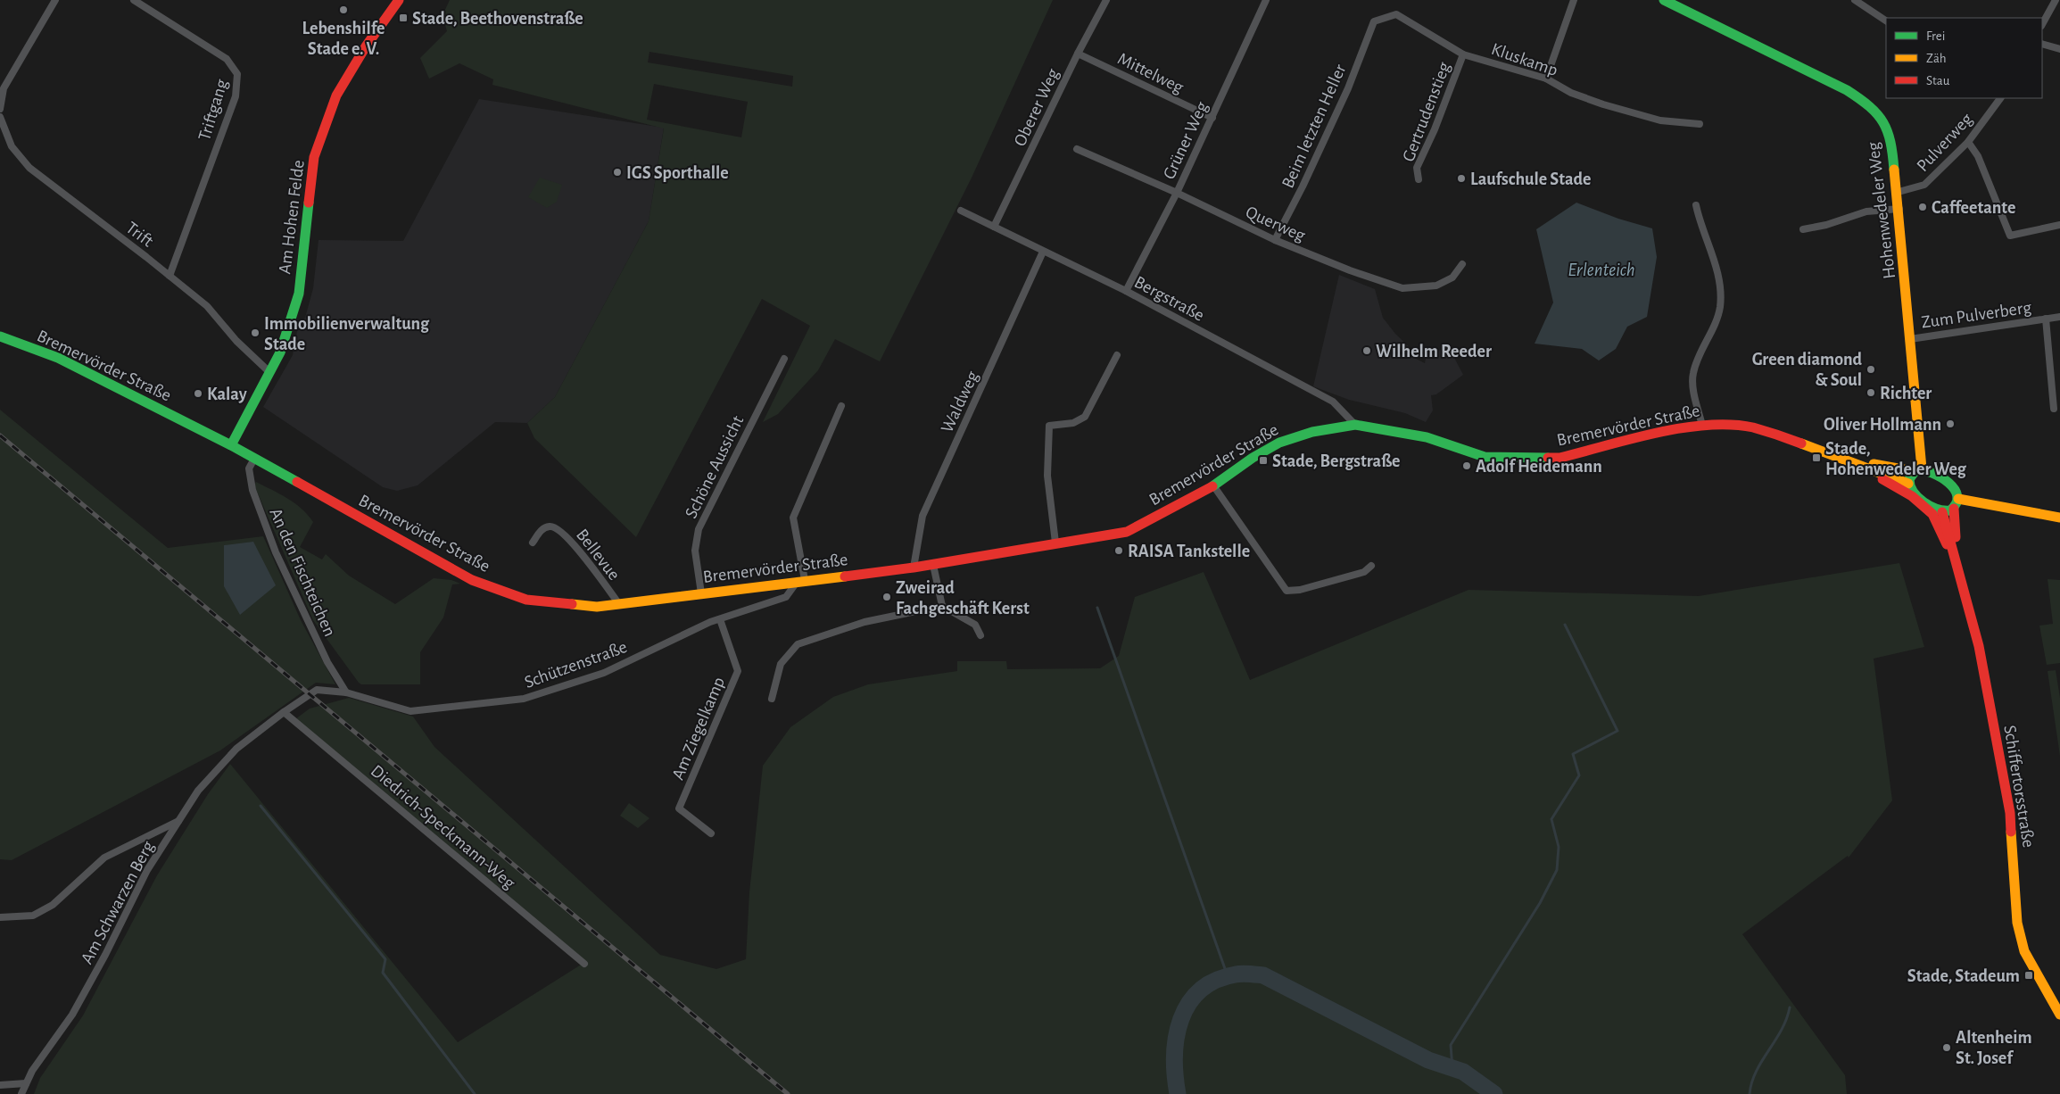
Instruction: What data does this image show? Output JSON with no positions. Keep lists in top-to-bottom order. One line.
{"streets":{"main road":["Hohenwedeler Weg","Am Hohen Felde","Bremervörder Straße","Schiffertorsstraße"],"street":["Kluskamp","Mittelweg","Oberer Weg","Triftgang","Gertrudenstieg","Beim letzten Heller","Grüner Weg","Pulverweg","Querweg","Trift","Bergstraße","Zum Pulverberg","Waldweg","Schöne Aussicht","Bellevue","An den Fischteichen","Schützenstraße","Am Ziegelkamp","Diedrich-Speckmann-Weg","Am Schwarzen Berg"]},"crossings":[["Kluskamp","Gertrudenstieg"],["Kluskamp","Beim letzten Heller"],["Mittelweg","Oberer Weg"],["Mittelweg","Grüner Weg"],["Oberer Weg","Bergstraße"],["Triftgang","Trift"],["Beim letzten Heller","Querweg"],["Grüner Weg","Querweg"],["Grüner Weg","Bergstraße"],["Pulverweg","Hohenwedeler Weg"],["Hohenwedeler Weg","Zum Pulverberg"],["Hohenwedeler Weg","Bremervörder Straße"],["Am Hohen Felde","Trift"],["Am Hohen Felde","Bremervörder Straße"],["Bergstraße","Bremervörder Straße"],["Bergstraße","Waldweg"],["Bremervörder Straße","Waldweg"],["Bremervörder Straße","Schöne Aussicht"],["Bremervörder Straße","Bellevue"],["Bremervörder Straße","An den Fischteichen"],["Bremervörder Straße","Schützenstraße"],["An den Fischteichen","Schützenstraße"],["An den Fischteichen","Am Schwarzen Berg"],["Schützenstraße","Am Ziegelkamp"],["Schützenstraße","Am Schwarzen Berg"],["Diedrich-Speckmann-Weg","Am Schwarzen Berg"]],"water":["Erlenteich"],"places":{"other":["Lebenshilfe Stade e. V.","IGS Sporthalle","Laufschule Stade","Caffeetante","Immobilienverwaltung Stade","Wilhelm Reeder","Green diamond & Soul","Richter","Kalay","Oliver Hollmann","Adolf Heidemann","RAISA Tankstelle","Zweirad Fachgeschäft Kerst","Altenheim St. Josef"],"transit":["Stade, Beethovenstraße","Stade, Hohenwedeler Weg","Stade, Bergstraße","Stade, Stadeum"]},"legend":["Frei","Zäh","Stau"]}
